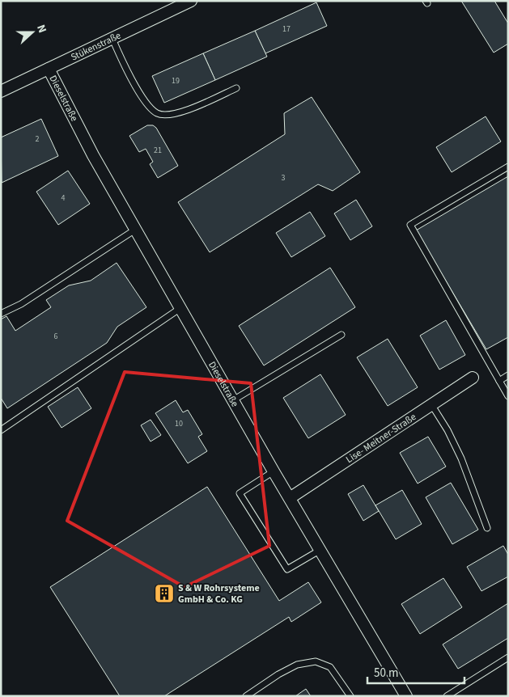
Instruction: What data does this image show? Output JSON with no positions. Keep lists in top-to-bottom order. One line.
{"streets":{"street":["Stükenstraße","Dieselstraße","Lise- Meitner-Straße"]},"crossings":[["Stükenstraße","Dieselstraße"],["Dieselstraße","Lise- Meitner-Straße"]],"places":{"building":["S & W Rohrsysteme GmbH & Co. KG"]},"house_numbers":["17","19","2","21","3","4","6","10"],"scale_bar":"50 m","north":"right"}
